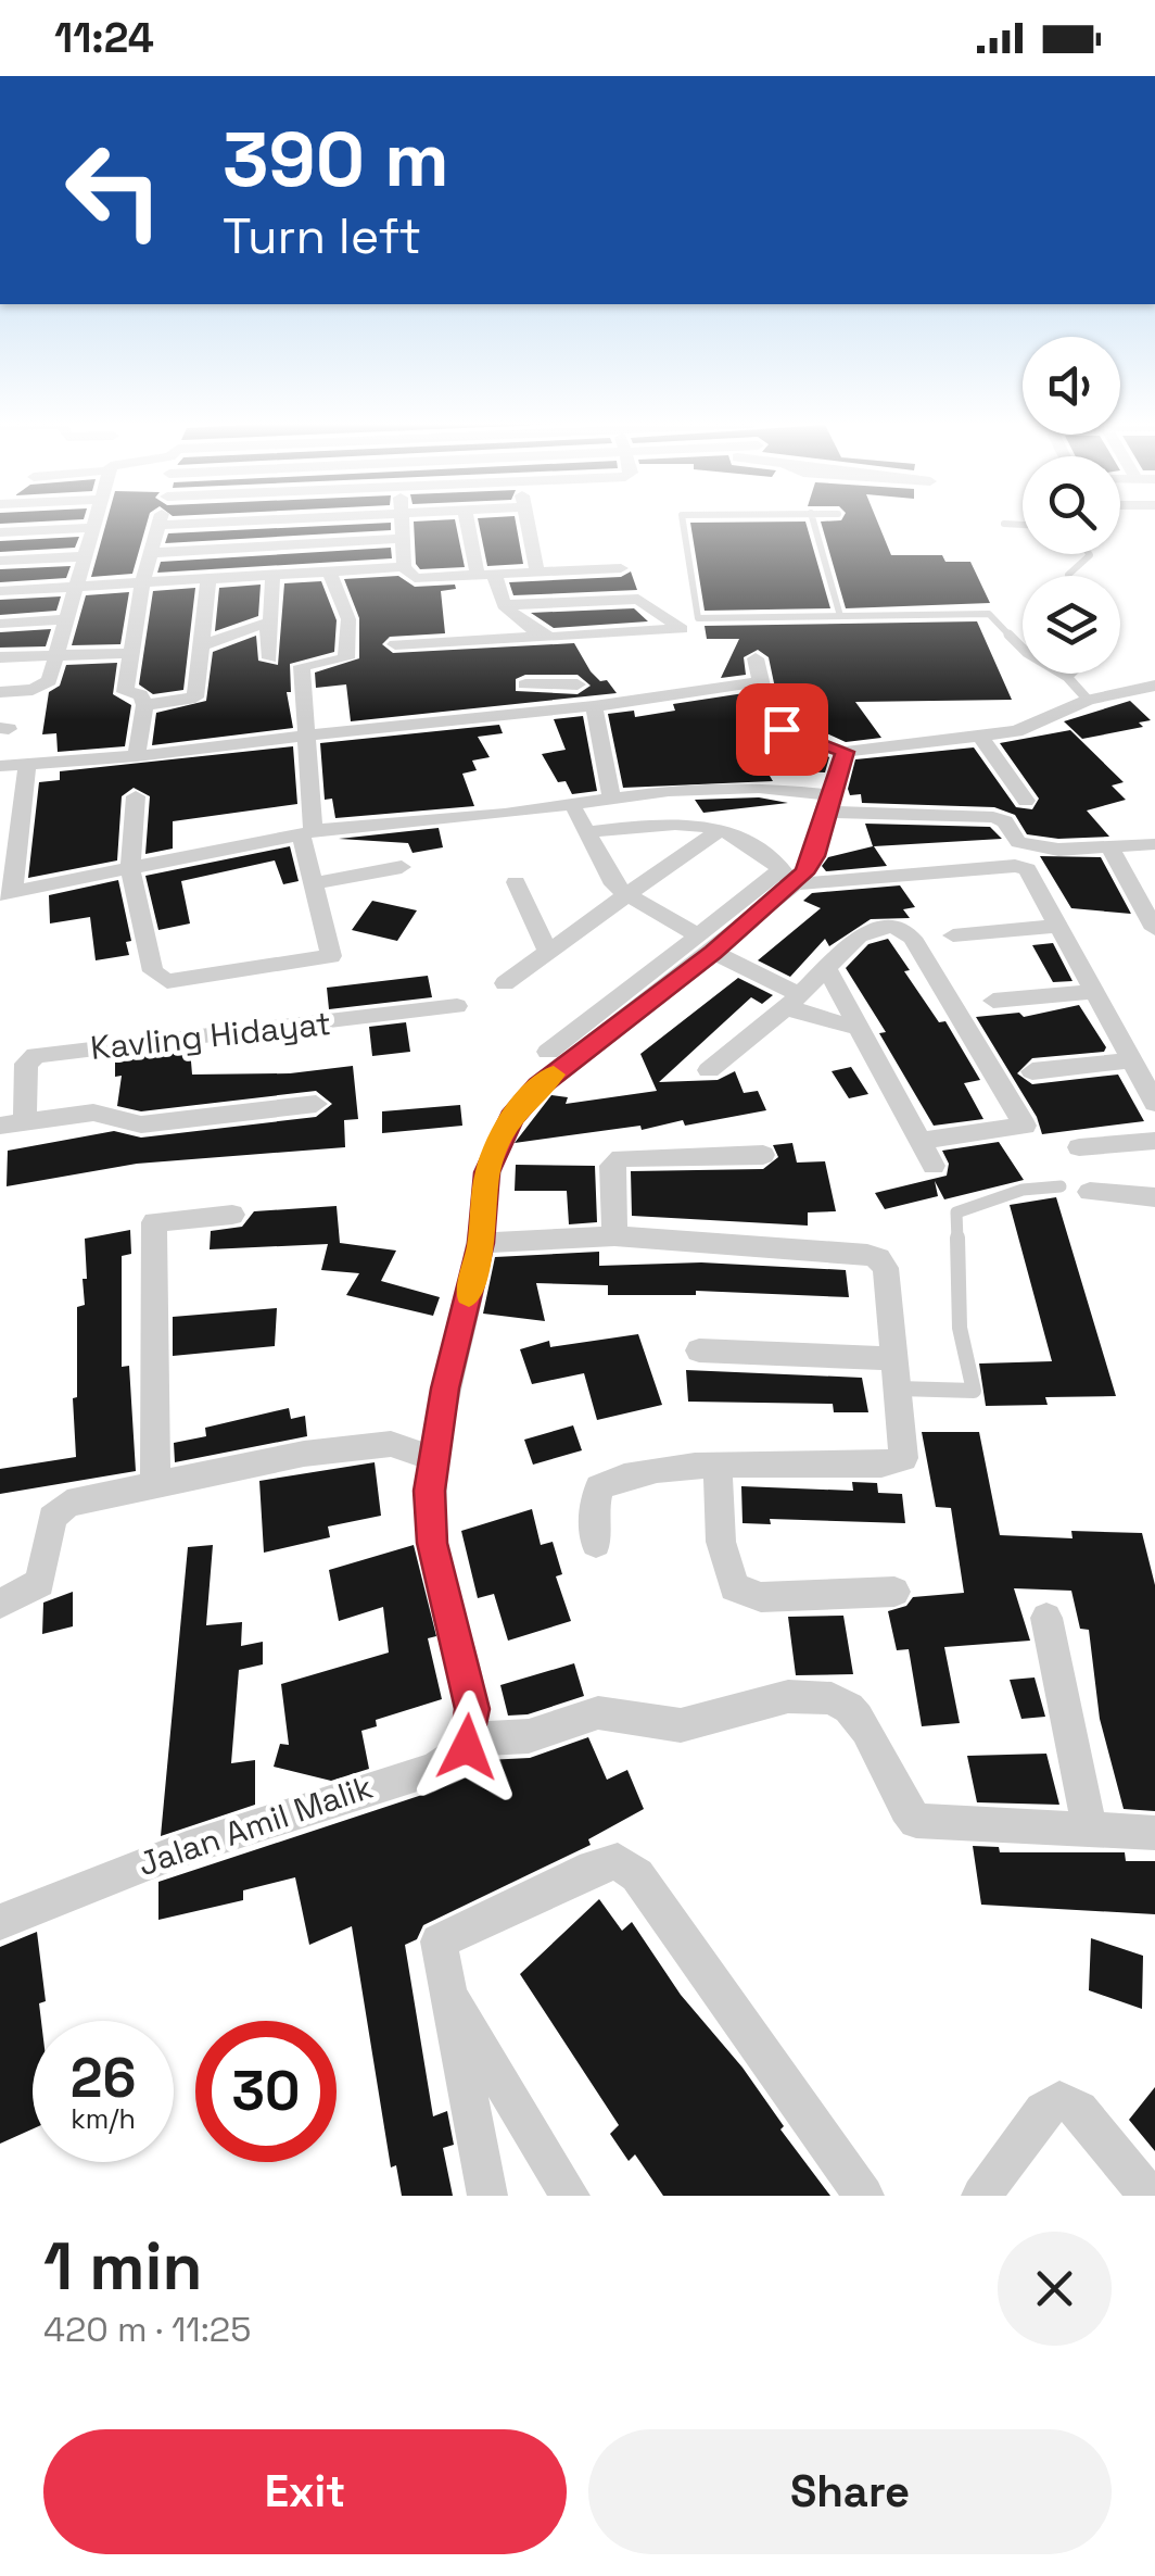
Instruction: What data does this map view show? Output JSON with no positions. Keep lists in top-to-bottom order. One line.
{"streets":{"street":["Kavling Hidayat","Jalan Amil Malik"]},"page":{"status":"11:24","turn":["390 m","Turn left"],"speed":"26 km/h","limit":"30","heading":["1 min","420 m · 11:25"],"buttons":["Exit","Share"]}}
